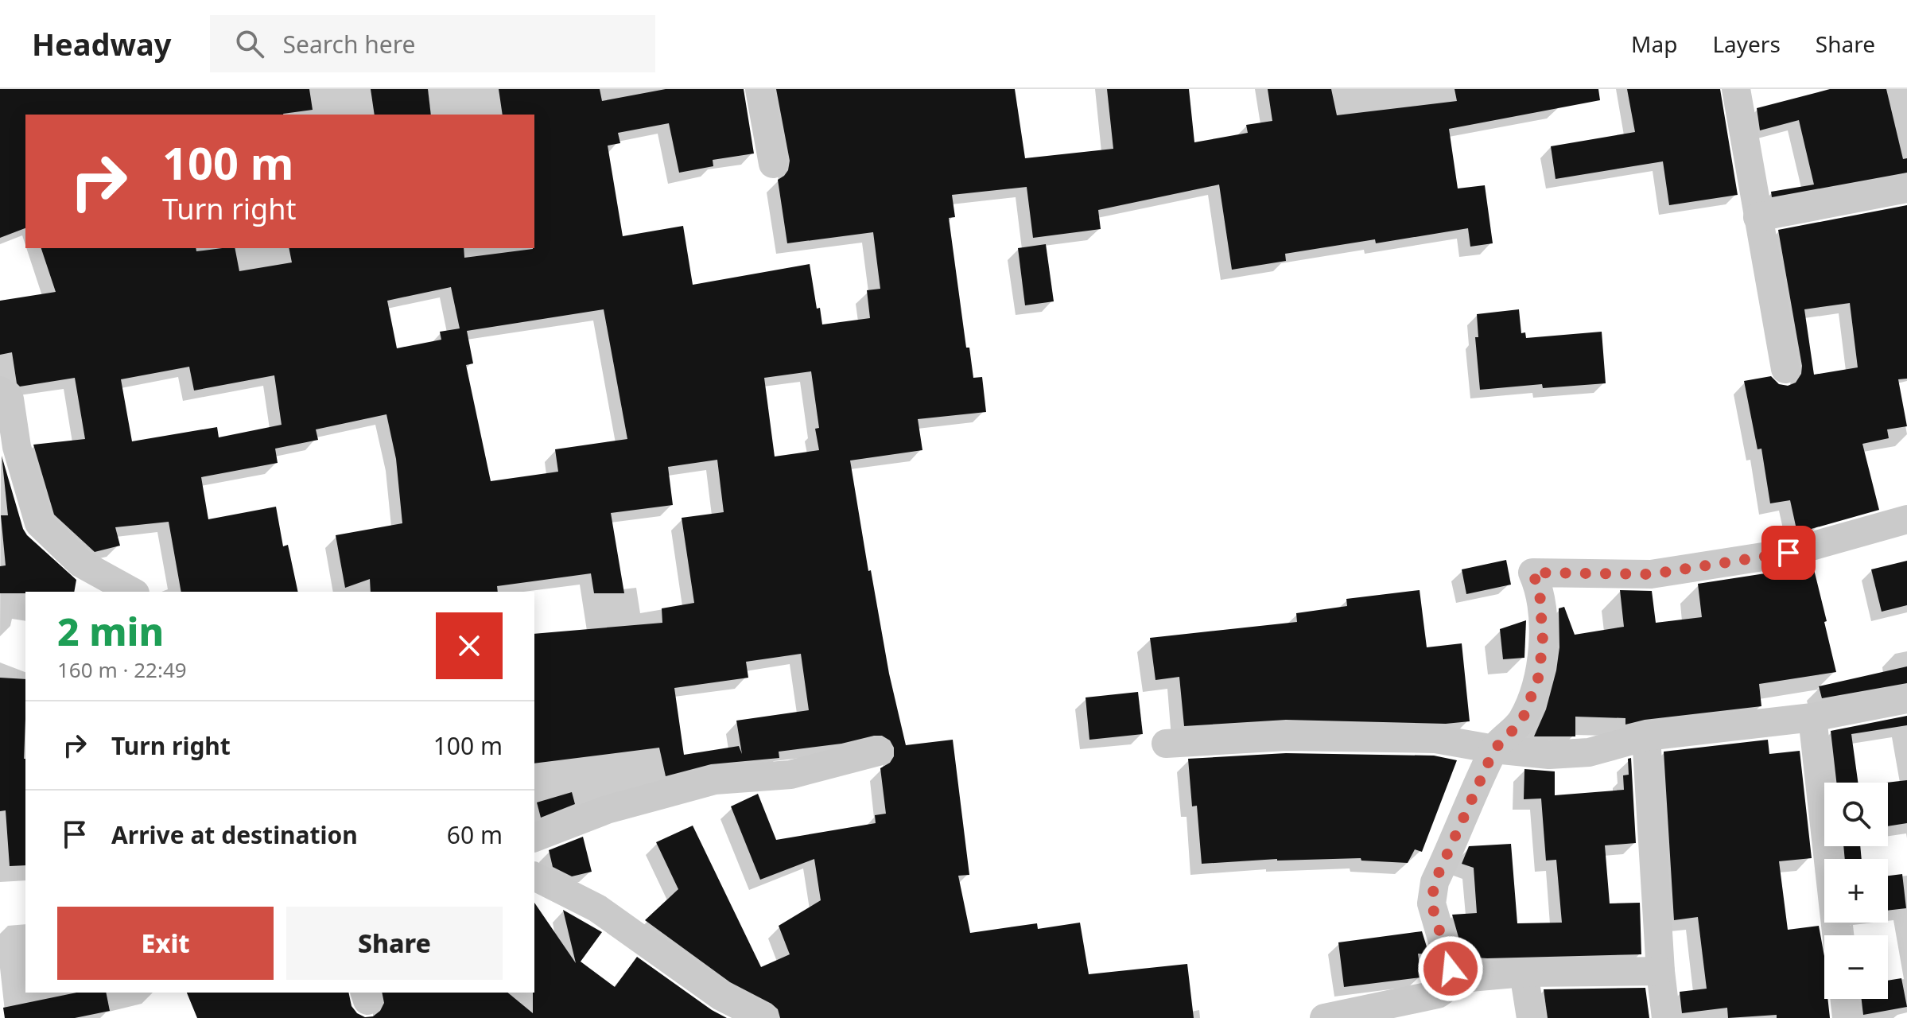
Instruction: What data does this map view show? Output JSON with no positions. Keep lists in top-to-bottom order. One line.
{"page":{"header":"Headway","search":"Search here","nav":["Map","Layers","Share"],"turn":["100 m","Turn right"],"heading":["2 min","160 m · 22:49"],"list":[{"name":"Turn right","value":"100 m"},{"name":"Arrive at destination","value":"60 m"}],"map_buttons":["+","−"],"buttons":["Exit","Share"]}}
